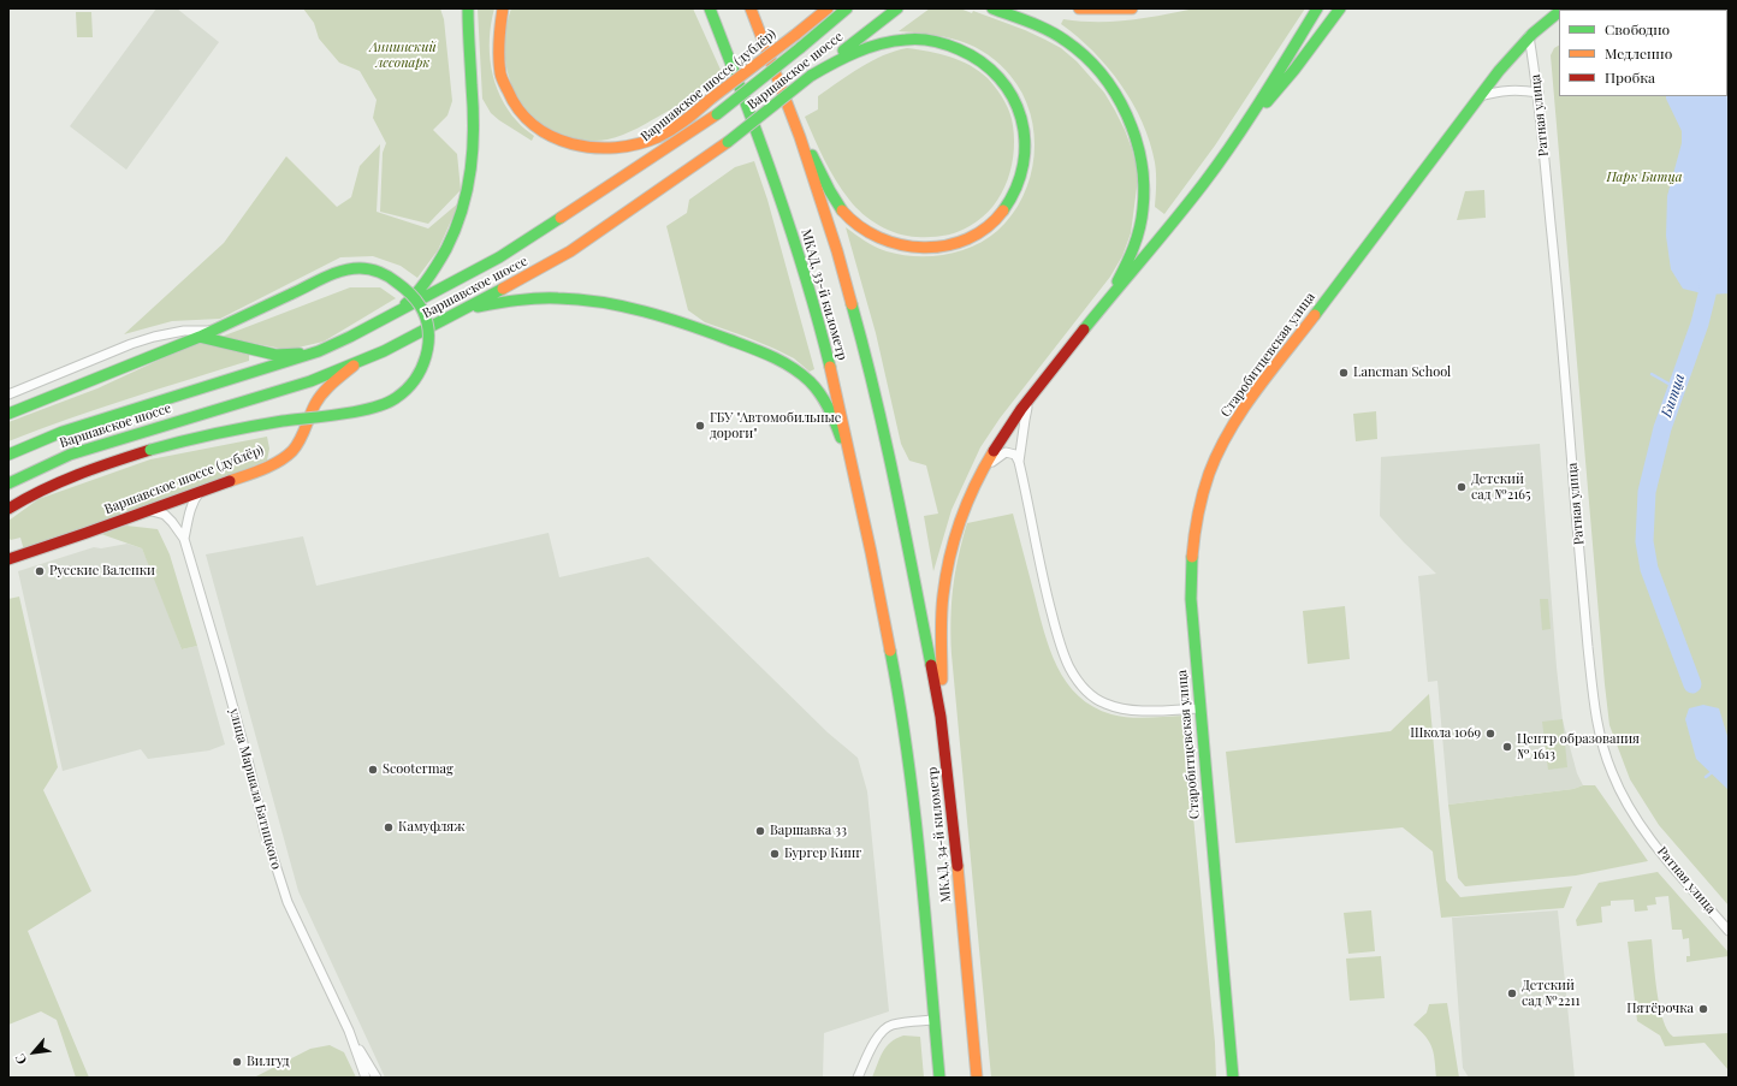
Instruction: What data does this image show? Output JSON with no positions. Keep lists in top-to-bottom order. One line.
{"streets":{"main road":["Варшавское шоссе","Варшавское шоссе (дублёр)","МКАД, 33-й километр","Старобитцевская улица","МКАД, 34-й километр"],"street":["Ратная улица","улица Маршала Батицкого"]},"crossings":[["Варшавское шоссе","Варшавское шоссе (дублёр)"],["Варшавское шоссе (дублёр)","улица Маршала Батицкого"],["Ратная улица","Старобитцевская улица"],["МКАД, 33-й километр","МКАД, 34-й километр"]],"water":["Битца"],"parks":["Аннинский лесопарк","Парк Битца"],"places":["Lancman School","ГБУ \"Автомобильные дороги\"","Детский сад №2165","Русские Валенки","Школа 1069","Центр образования № 1613","Scootermag","Камуфляж","Варшавка 33","Бургер Кинг","Детский сад №2211","Пятёрочка","Вилгуд"],"legend":["Свободно","Медленно","Пробка"],"north":"bottom left"}
